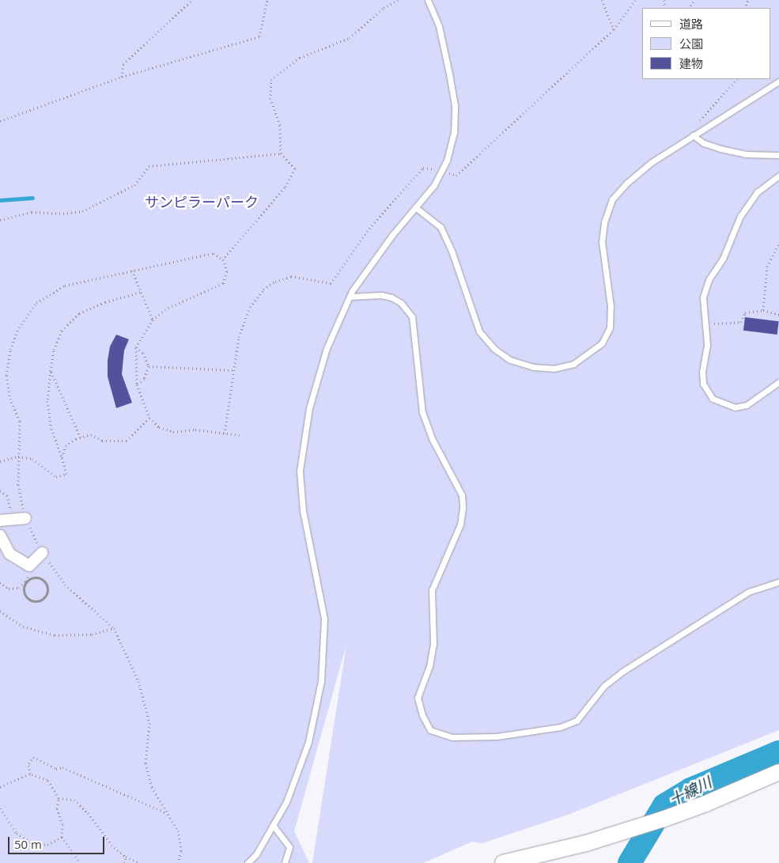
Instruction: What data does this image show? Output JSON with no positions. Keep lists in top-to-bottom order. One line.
{"water":["十線川"],"parks":["サンピラーパーク"],"legend":["道路","公園","建物"],"scale_bar":"50 m"}
